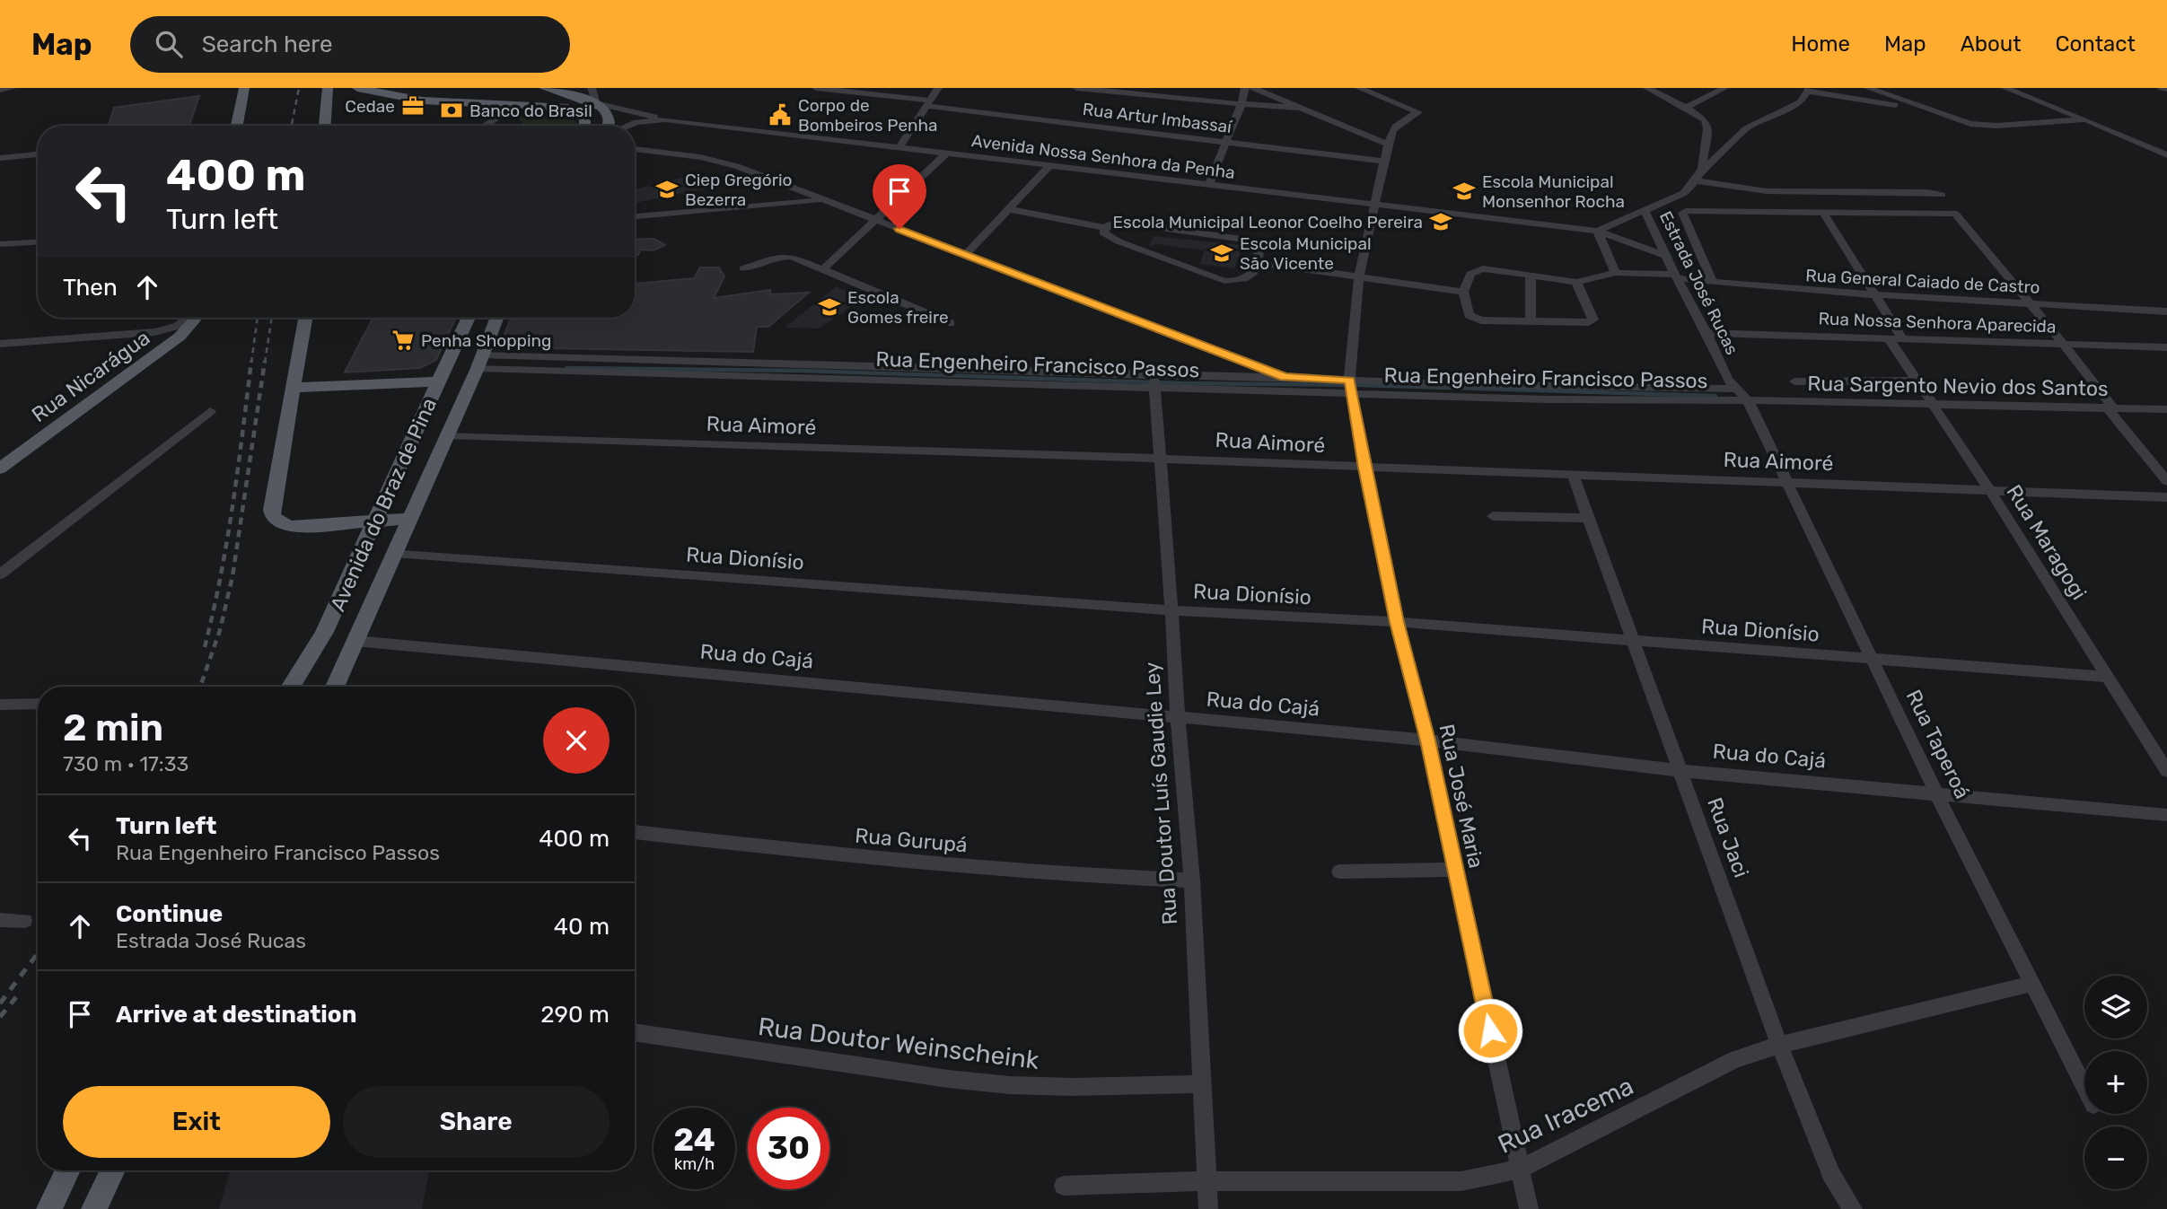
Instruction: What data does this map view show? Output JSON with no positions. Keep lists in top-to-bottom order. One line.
{"streets":{"main road":["Rua Nicarágua","Avenida do Braz de Pina"],"street":["Rua Artur Imbassaí","Avenida Nossa Senhora da Penha","Rua General Caiado de Castro","Estrada José Rucas","Rua Nossa Senhora Aparecida","Rua Engenheiro Francisco Passos","Rua Sargento Nevio dos Santos","Rua Aimoré","Rua Maragogi","Rua Dionísio","Rua do Cajá","Rua Taperoá","Rua Doutor Luís Gaudie Ley","Rua José Maria","Rua Jaci","Rua Gurupá","Rua Doutor Weinscheink","Rua Iracema"]},"crossings":[["Rua Artur Imbassaí","Rua José Maria"],["Avenida Nossa Senhora da Penha","Estrada José Rucas"],["Avenida Nossa Senhora da Penha","Rua José Maria"],["Rua General Caiado de Castro","Estrada José Rucas"],["Estrada José Rucas","Rua Nossa Senhora Aparecida"],["Estrada José Rucas","Rua Engenheiro Francisco Passos"],["Estrada José Rucas","Rua Sargento Nevio dos Santos"],["Estrada José Rucas","Rua Taperoá"],["Rua Nossa Senhora Aparecida","Rua Maragogi"],["Rua Engenheiro Francisco Passos","Rua Sargento Nevio dos Santos"],["Rua Engenheiro Francisco Passos","Avenida do Braz de Pina"],["Rua Engenheiro Francisco Passos","Rua Taperoá"],["Rua Engenheiro Francisco Passos","Rua Doutor Luís Gaudie Ley"],["Rua Engenheiro Francisco Passos","Rua José Maria"],["Rua Sargento Nevio dos Santos","Rua Maragogi"],["Rua Sargento Nevio dos Santos","Rua Taperoá"],["Rua Aimoré","Avenida do Braz de Pina"],["Rua Aimoré","Rua Maragogi"],["Rua Aimoré","Rua Taperoá"],["Rua Aimoré","Rua Doutor Luís Gaudie Ley"],["Rua Aimoré","Rua José Maria"],["Rua Aimoré","Rua Jaci"],["Avenida do Braz de Pina","Rua Dionísio"],["Avenida do Braz de Pina","Rua do Cajá"],["Rua Maragogi","Rua Dionísio"],["Rua Dionísio","Rua Taperoá"],["Rua Dionísio","Rua Doutor Luís Gaudie Ley"],["Rua Dionísio","Rua José Maria"],["Rua Dionísio","Rua Jaci"],["Rua do Cajá","Rua Taperoá"],["Rua do Cajá","Rua Doutor Luís Gaudie Ley"],["Rua do Cajá","Rua José Maria"],["Rua do Cajá","Rua Jaci"],["Rua Taperoá","Rua Iracema"],["Rua Doutor Luís Gaudie Ley","Rua Gurupá"],["Rua Doutor Luís Gaudie Ley","Rua Doutor Weinscheink"],["Rua Doutor Luís Gaudie Ley","Rua Iracema"],["Rua José Maria","Rua Iracema"],["Rua Jaci","Rua Iracema"]],"places":{"office":["Cedae"],"bank":["Banco do Brasil"],"public building":["Corpo de Bombeiros Penha"],"school or university":["Ciep Gregório Bezerra","Escola Municipal Monsenhor Rocha","Escola Municipal Leonor Coelho Pereira","Escola Municipal São Vicente","Escola Gomes freire"],"supermarket":["Penha Shopping"]},"page":{"header":"Map","search":"Search here","nav":["Home","Map","About","Contact"],"turn":["400 m","Turn left"],"then":"Then","heading":["2 min","730 m · 17:33"],"list":[{"name":"Turn left","note":"Rua Engenheiro Francisco Passos","value":"400 m"},{"name":"Continue","note":"Estrada José Rucas","value":"40 m"},{"name":"Arrive at destination","value":"290 m"}],"map_buttons":["+","−"],"buttons":["Exit","Share"],"speed":"24 km/h","limit":"30"}}
